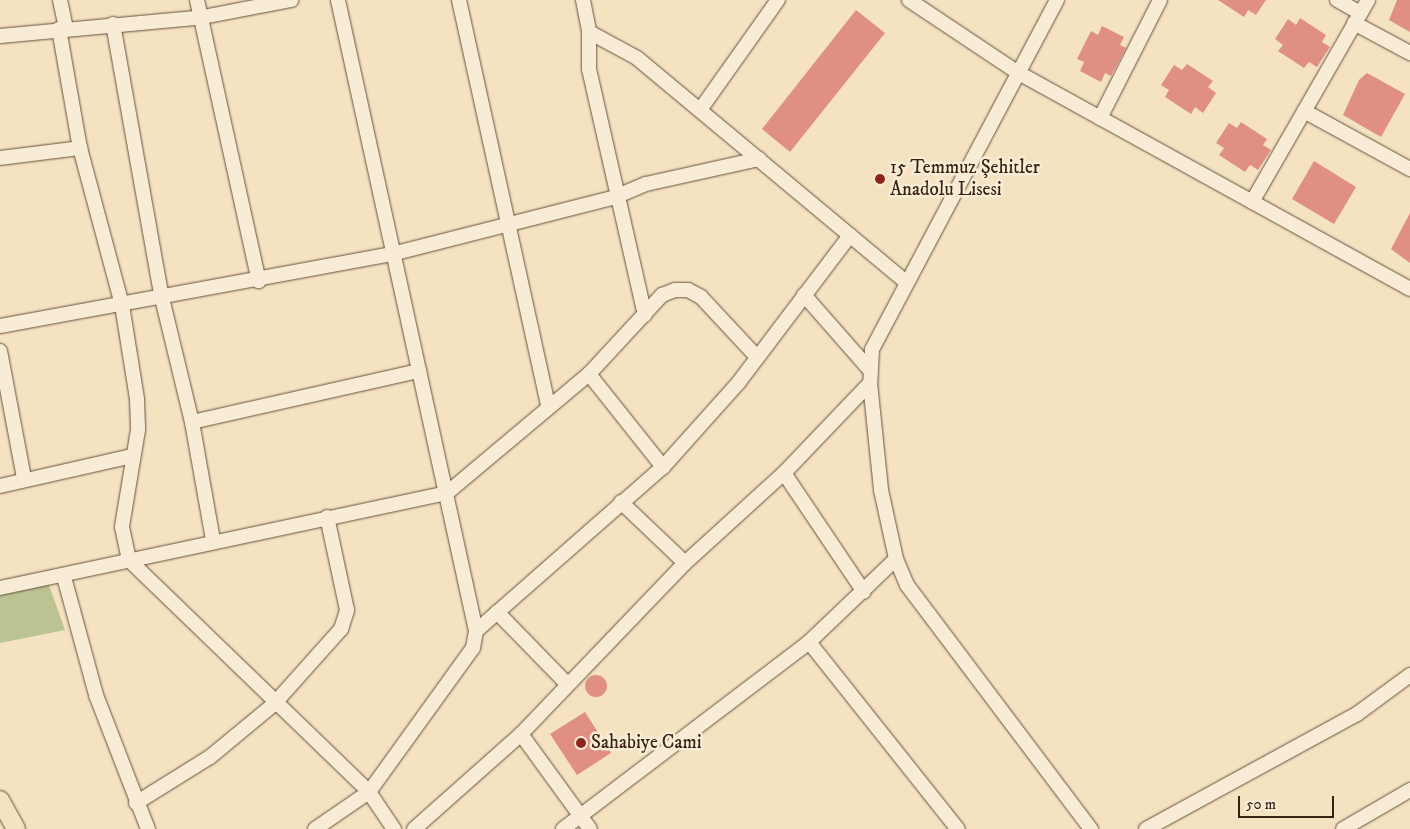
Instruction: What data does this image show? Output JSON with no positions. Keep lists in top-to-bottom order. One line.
{"places":["15 Temmuz Şehitler Anadolu Lisesi","Sahabiye Cami"],"scale_bar":"50 m"}
